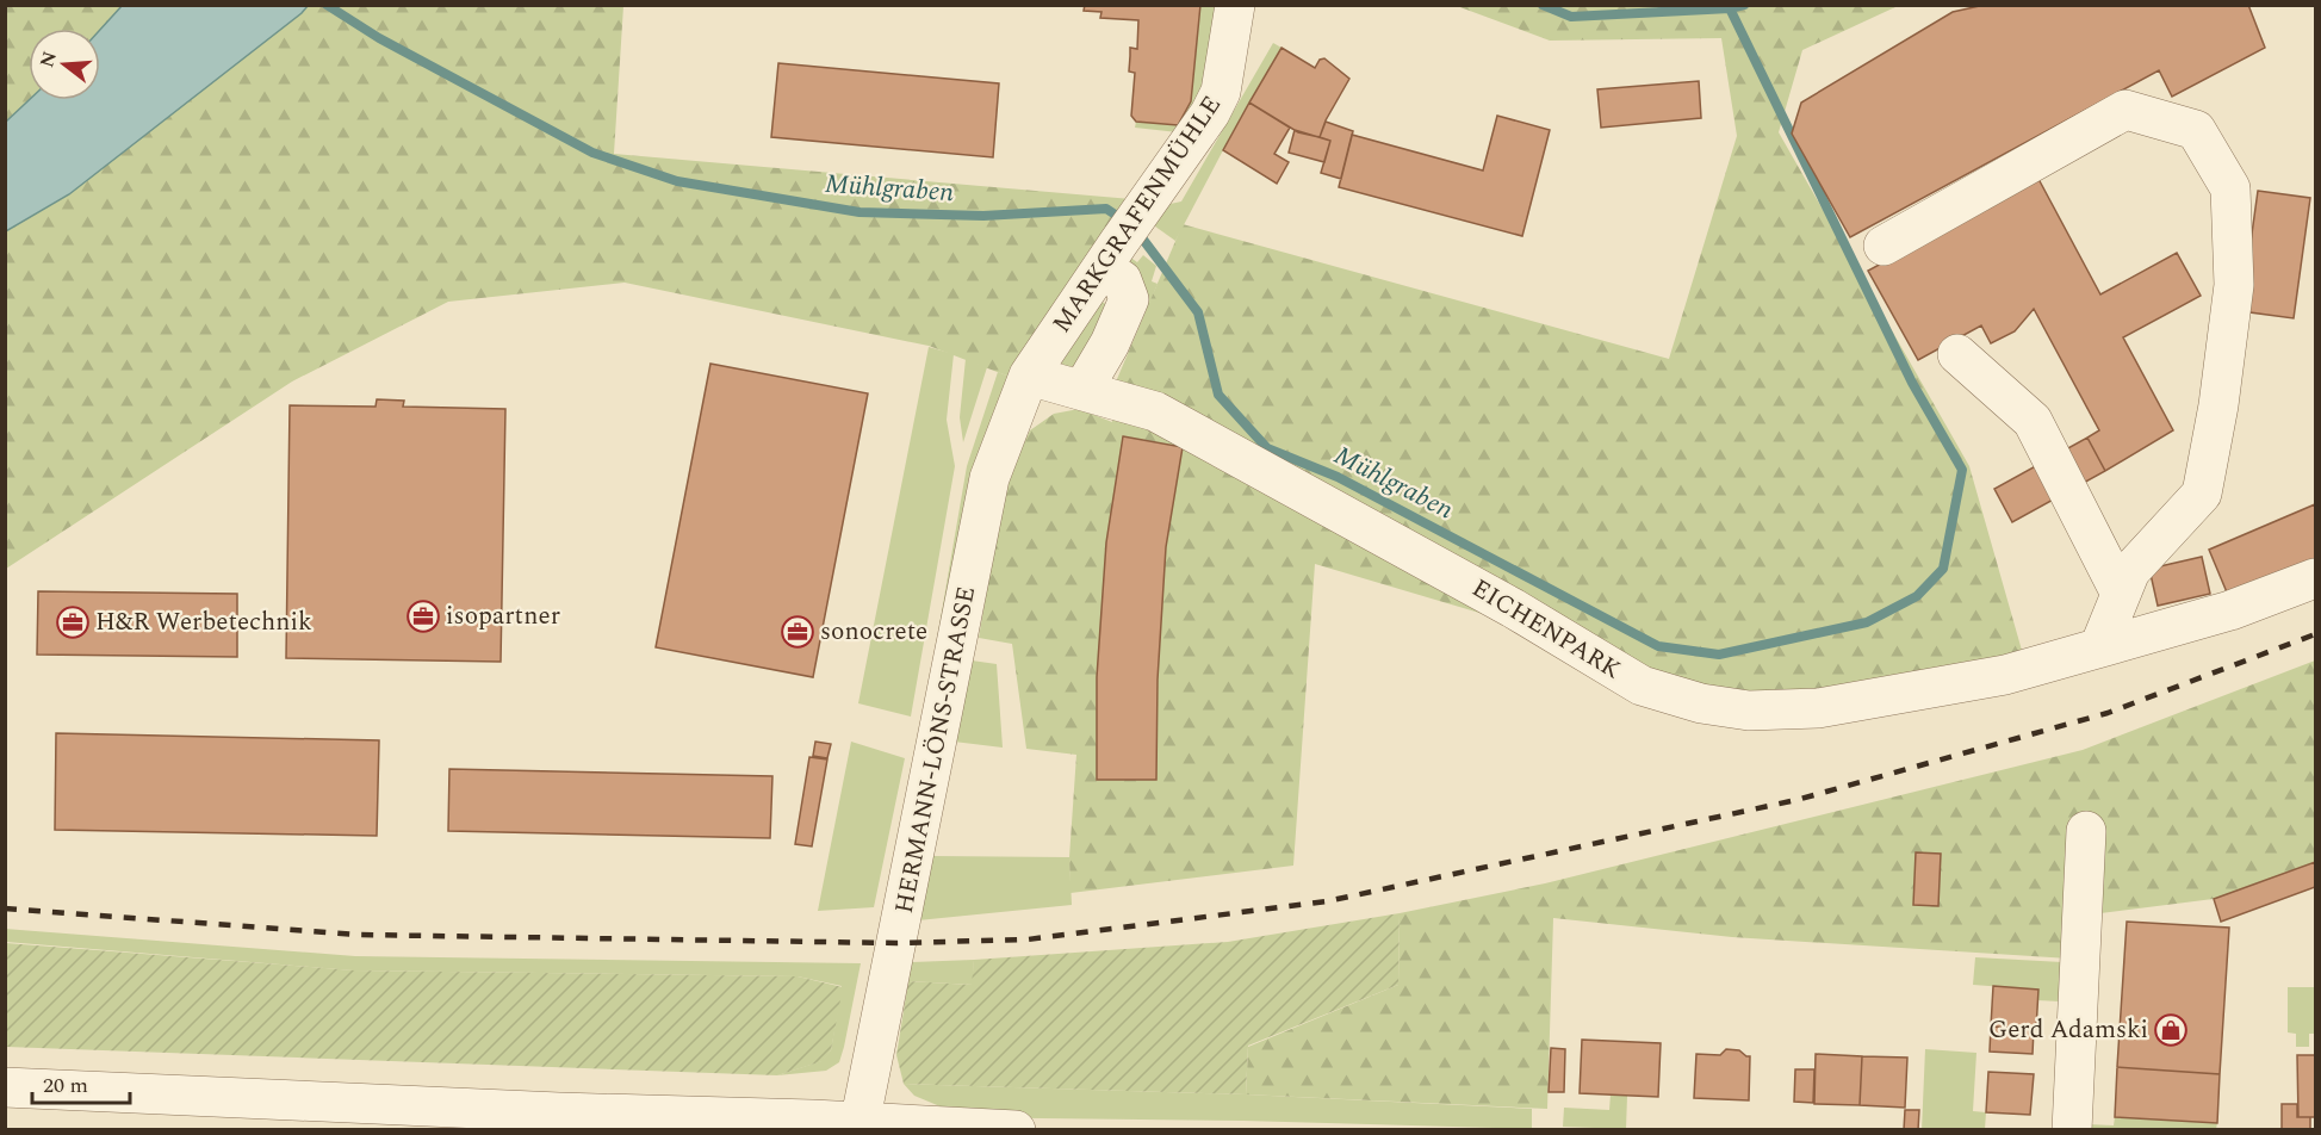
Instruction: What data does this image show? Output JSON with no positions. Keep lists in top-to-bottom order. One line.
{"streets":{"street":["MARKGRAFENMÜHLE","EICHENPARK","HERMANN-LÖNS-STRASSE"]},"crossings":[["MARKGRAFENMÜHLE","EICHENPARK"],["MARKGRAFENMÜHLE","HERMANN-LÖNS-STRASSE"],["EICHENPARK","HERMANN-LÖNS-STRASSE"]],"water":["Mühlgraben"],"places":{"office":["isopartner","H&R Werbetechnik","sonocrete"],"shop":["Gerd Adamski"]},"scale_bar":"20 m","north":"left"}
